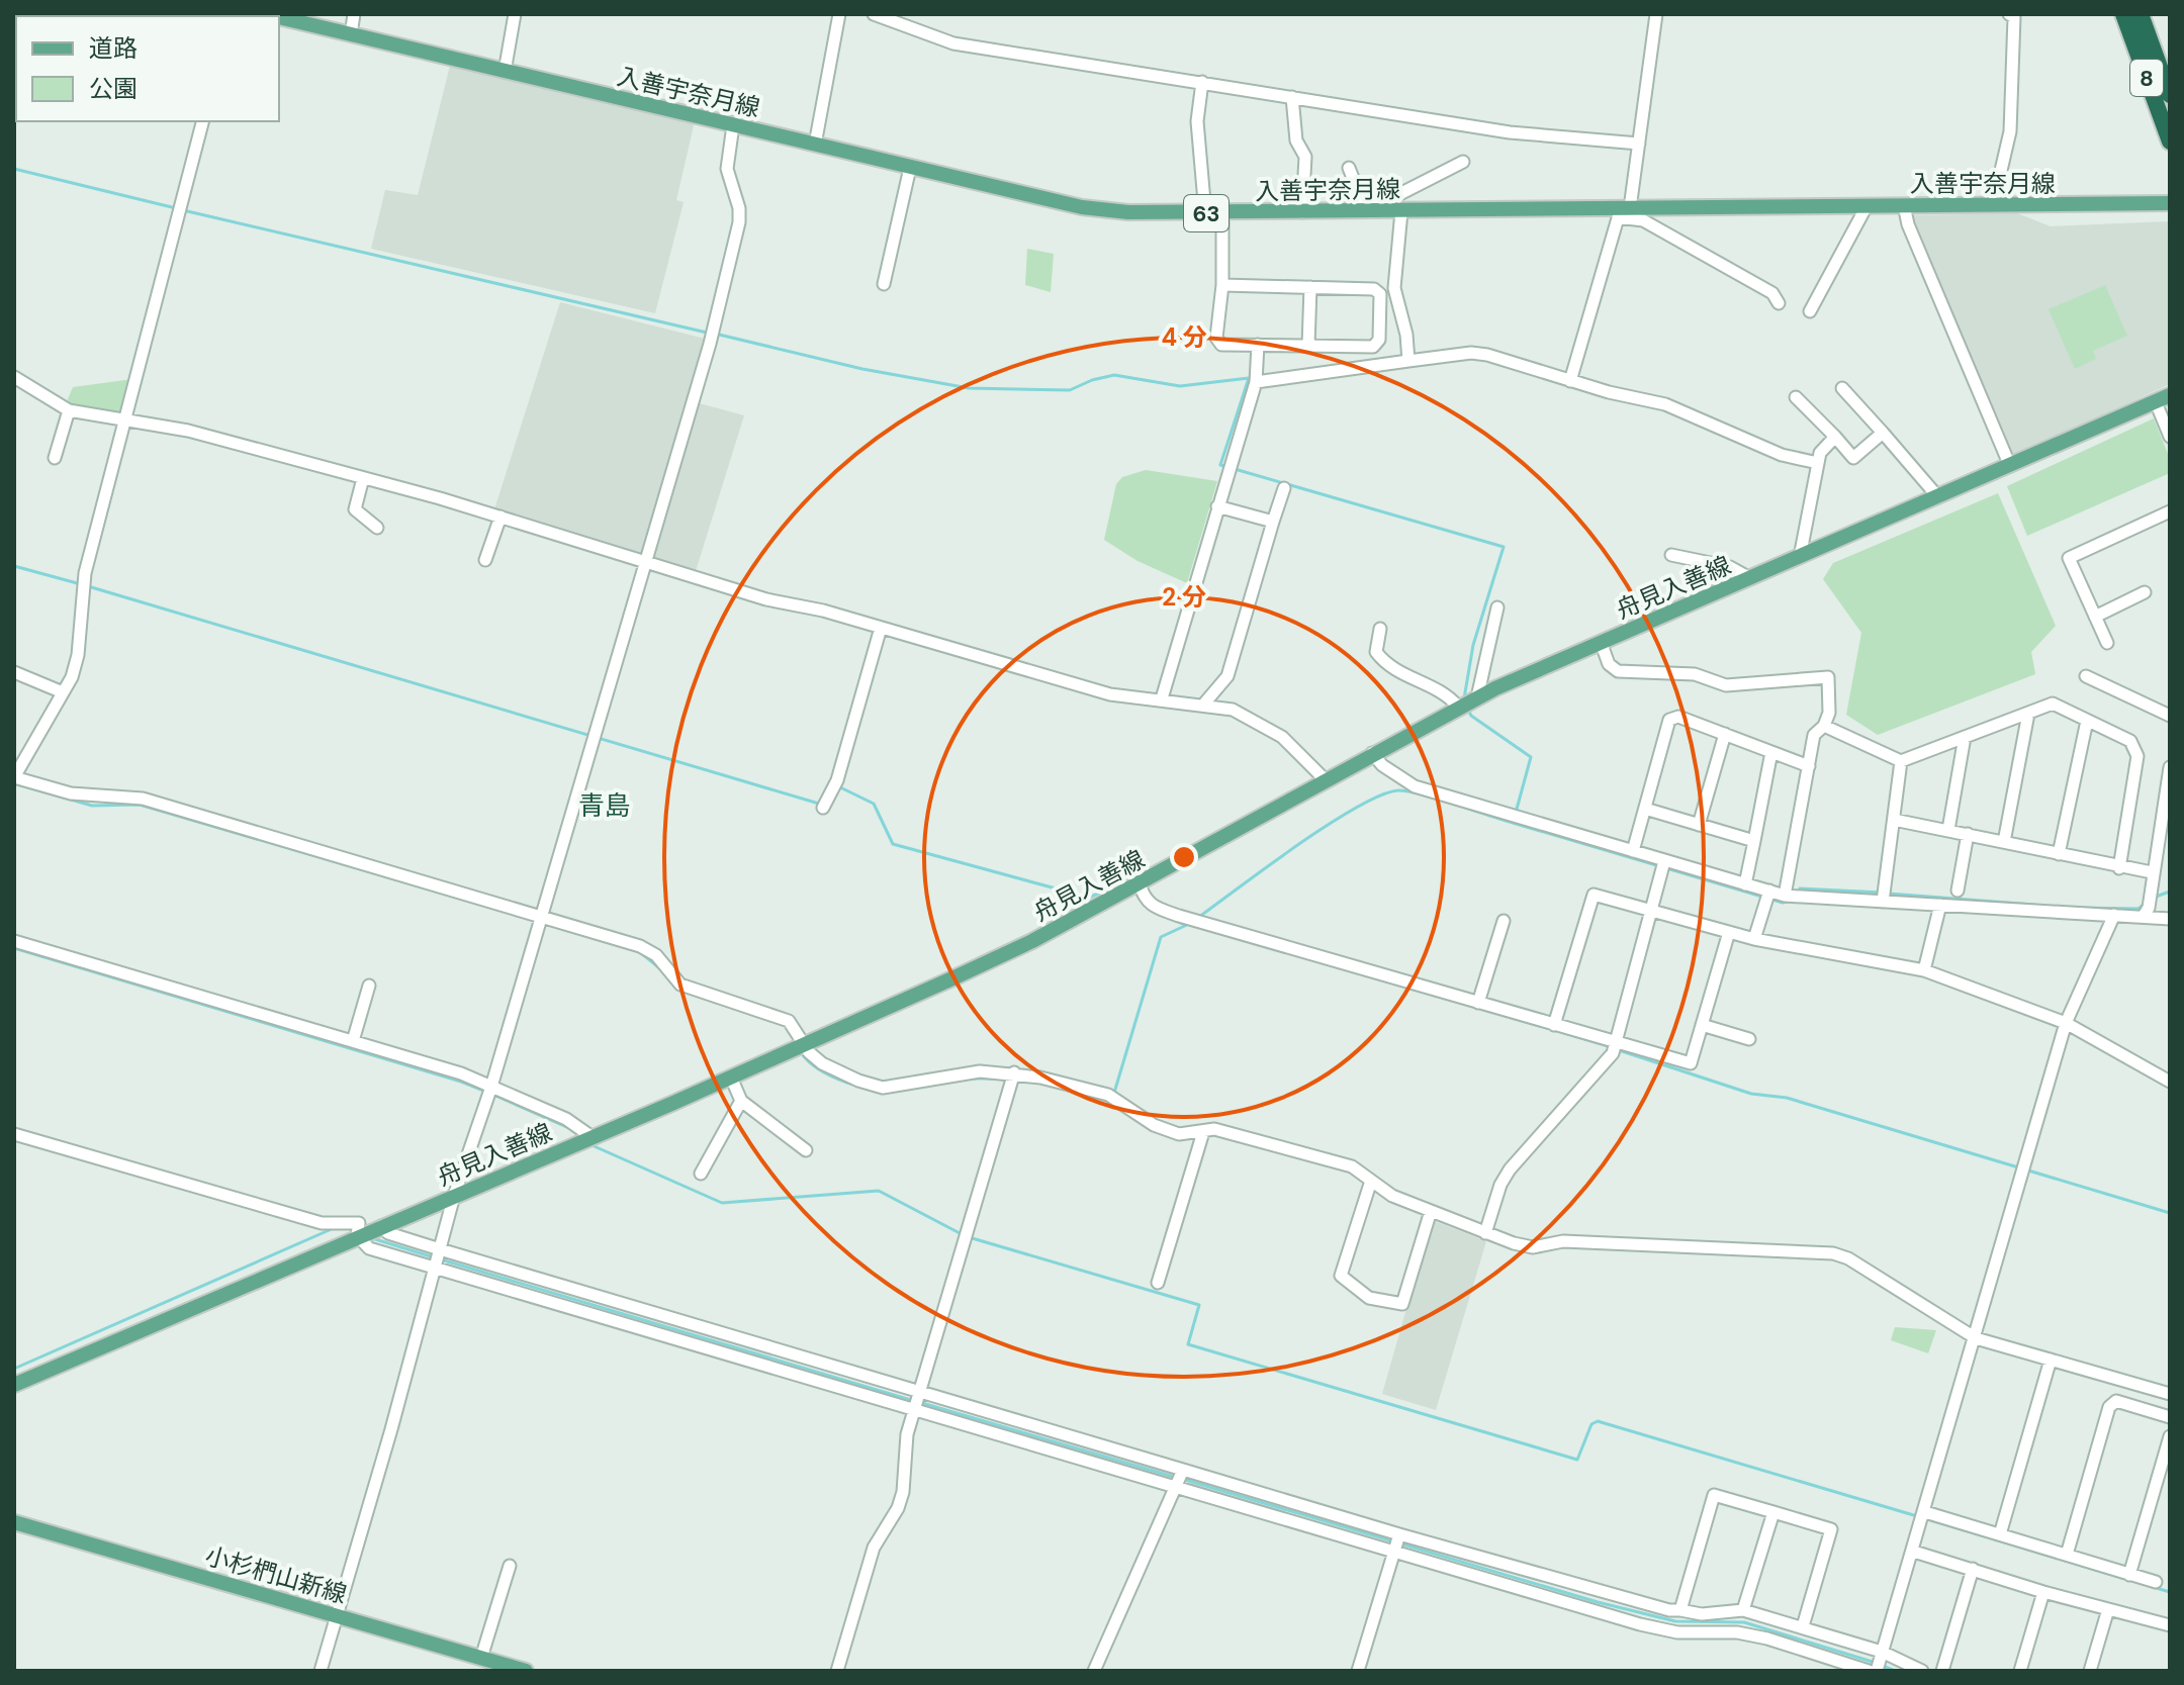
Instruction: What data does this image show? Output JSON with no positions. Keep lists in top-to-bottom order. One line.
{"streets":{"highway":["8"],"main road":["入善宇奈月線","63","舟見入善線","小杉椚山新線"]},"districts":["青島"],"legend":["道路","公園"],"rings":["4 分","2 分"]}
